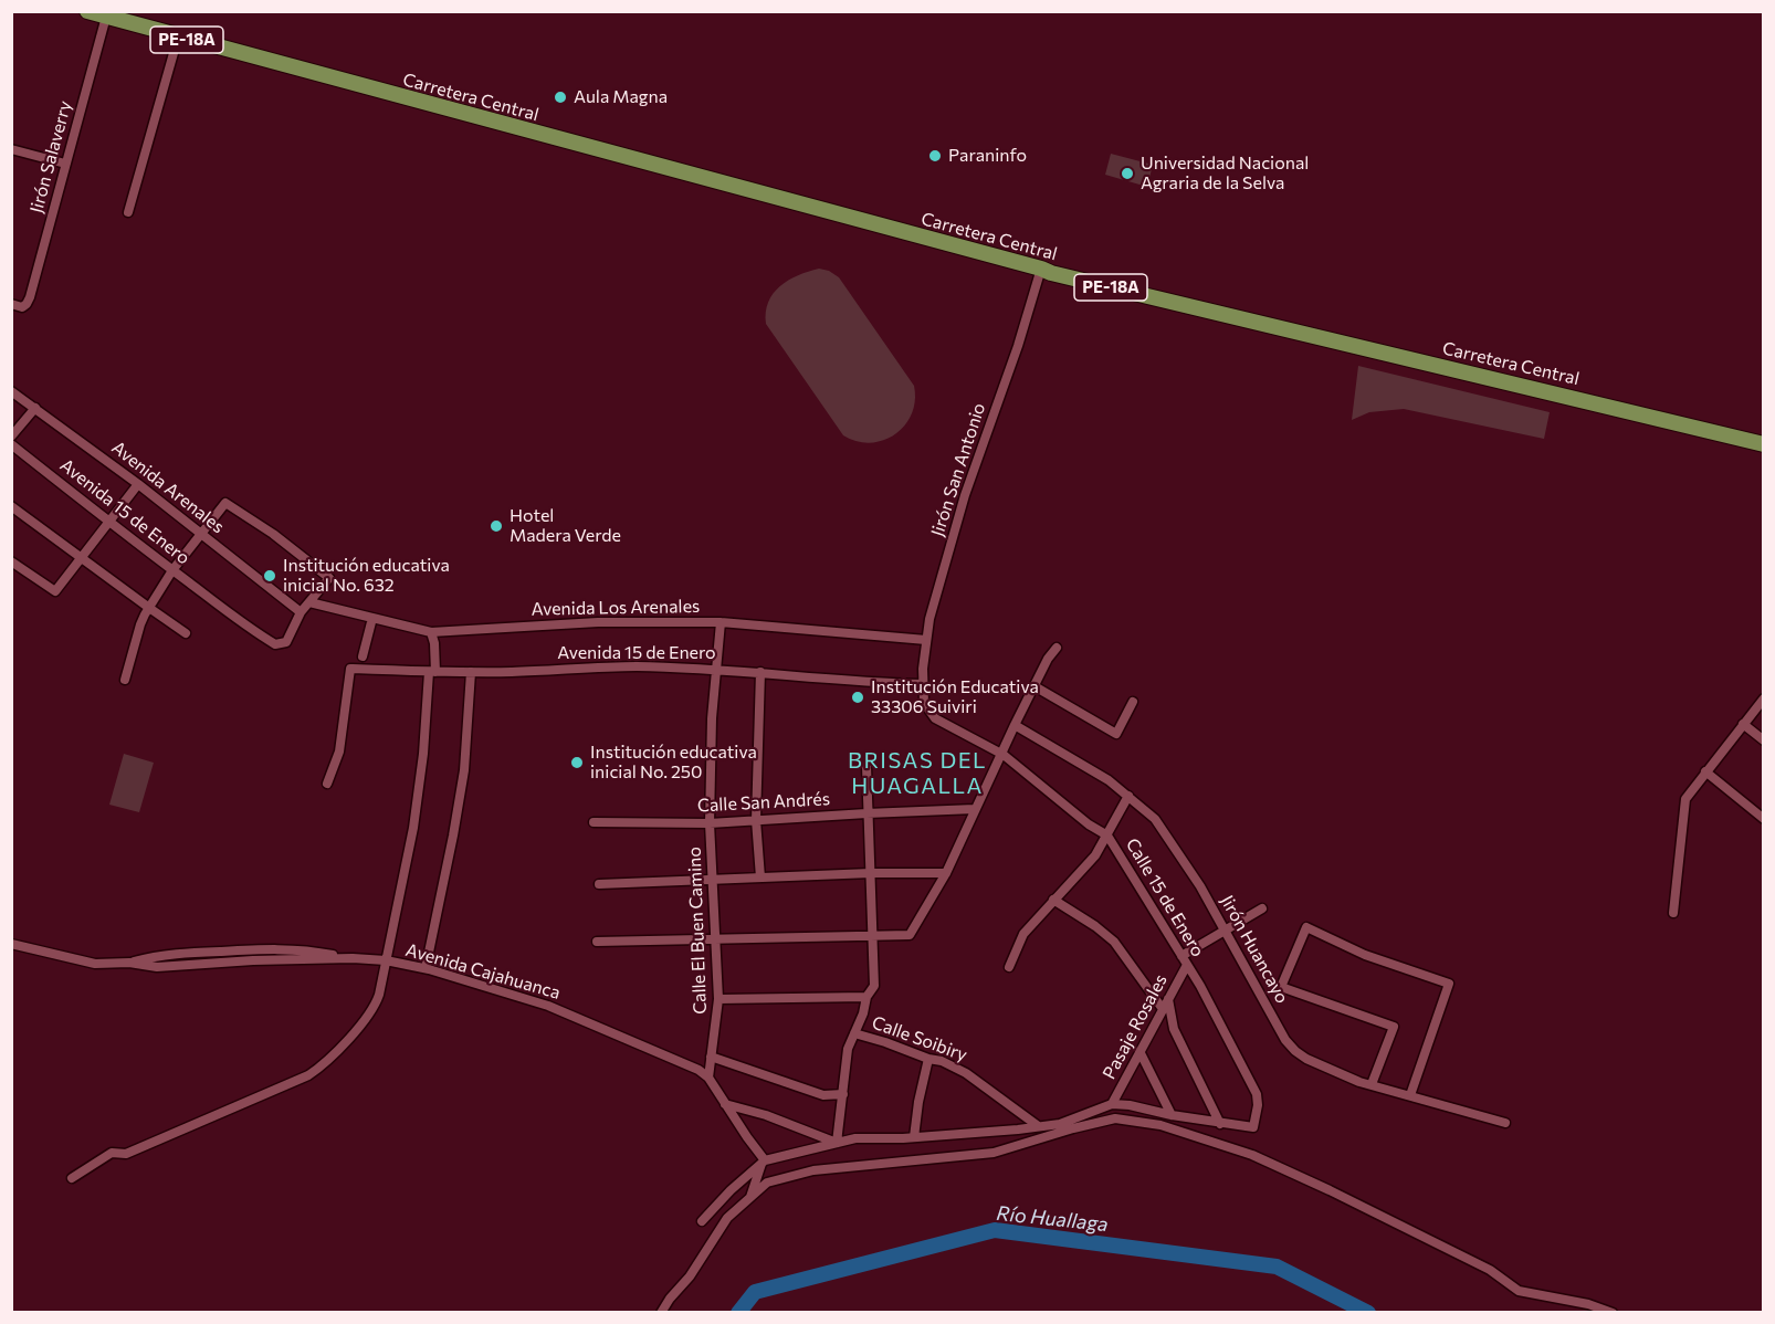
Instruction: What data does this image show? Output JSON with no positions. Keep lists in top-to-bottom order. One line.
{"streets":{"highway":["PE-18A","Carretera Central"],"street":["Jirón Salaverry","Jirón San Antonio","Avenida Arenales","Avenida 15 de Enero","Avenida Los Arenales","Calle San Andrés","Calle 15 de Enero","Calle El Buen Camino","Jirón Huancayo","Avenida Cajahuanca","Pasaje Rosales","Calle Soibiry"]},"crossings":[["PE-18A","Carretera Central"],["PE-18A","Jirón Salaverry"],["Carretera Central","Jirón San Antonio"],["Jirón San Antonio","Avenida 15 de Enero"],["Jirón San Antonio","Avenida Los Arenales"],["Jirón San Antonio","Calle 15 de Enero"],["Avenida Arenales","Avenida 15 de Enero"],["Avenida 15 de Enero","Calle 15 de Enero"],["Avenida 15 de Enero","Calle El Buen Camino"],["Avenida Los Arenales","Calle El Buen Camino"],["Calle San Andrés","Calle El Buen Camino"],["Calle 15 de Enero","Pasaje Rosales"],["Calle El Buen Camino","Avenida Cajahuanca"],["Jirón Huancayo","Pasaje Rosales"]],"districts":["BRISAS DEL HUAGALLA"],"water":["Río Huallaga"],"places":["Aula Magna","Paraninfo","Universidad Nacional Agraria de la Selva","Hotel Madera Verde","Institución educativa inicial No. 632","Institución Educativa 33306 Suiviri","Institución educativa inicial No. 250"]}
